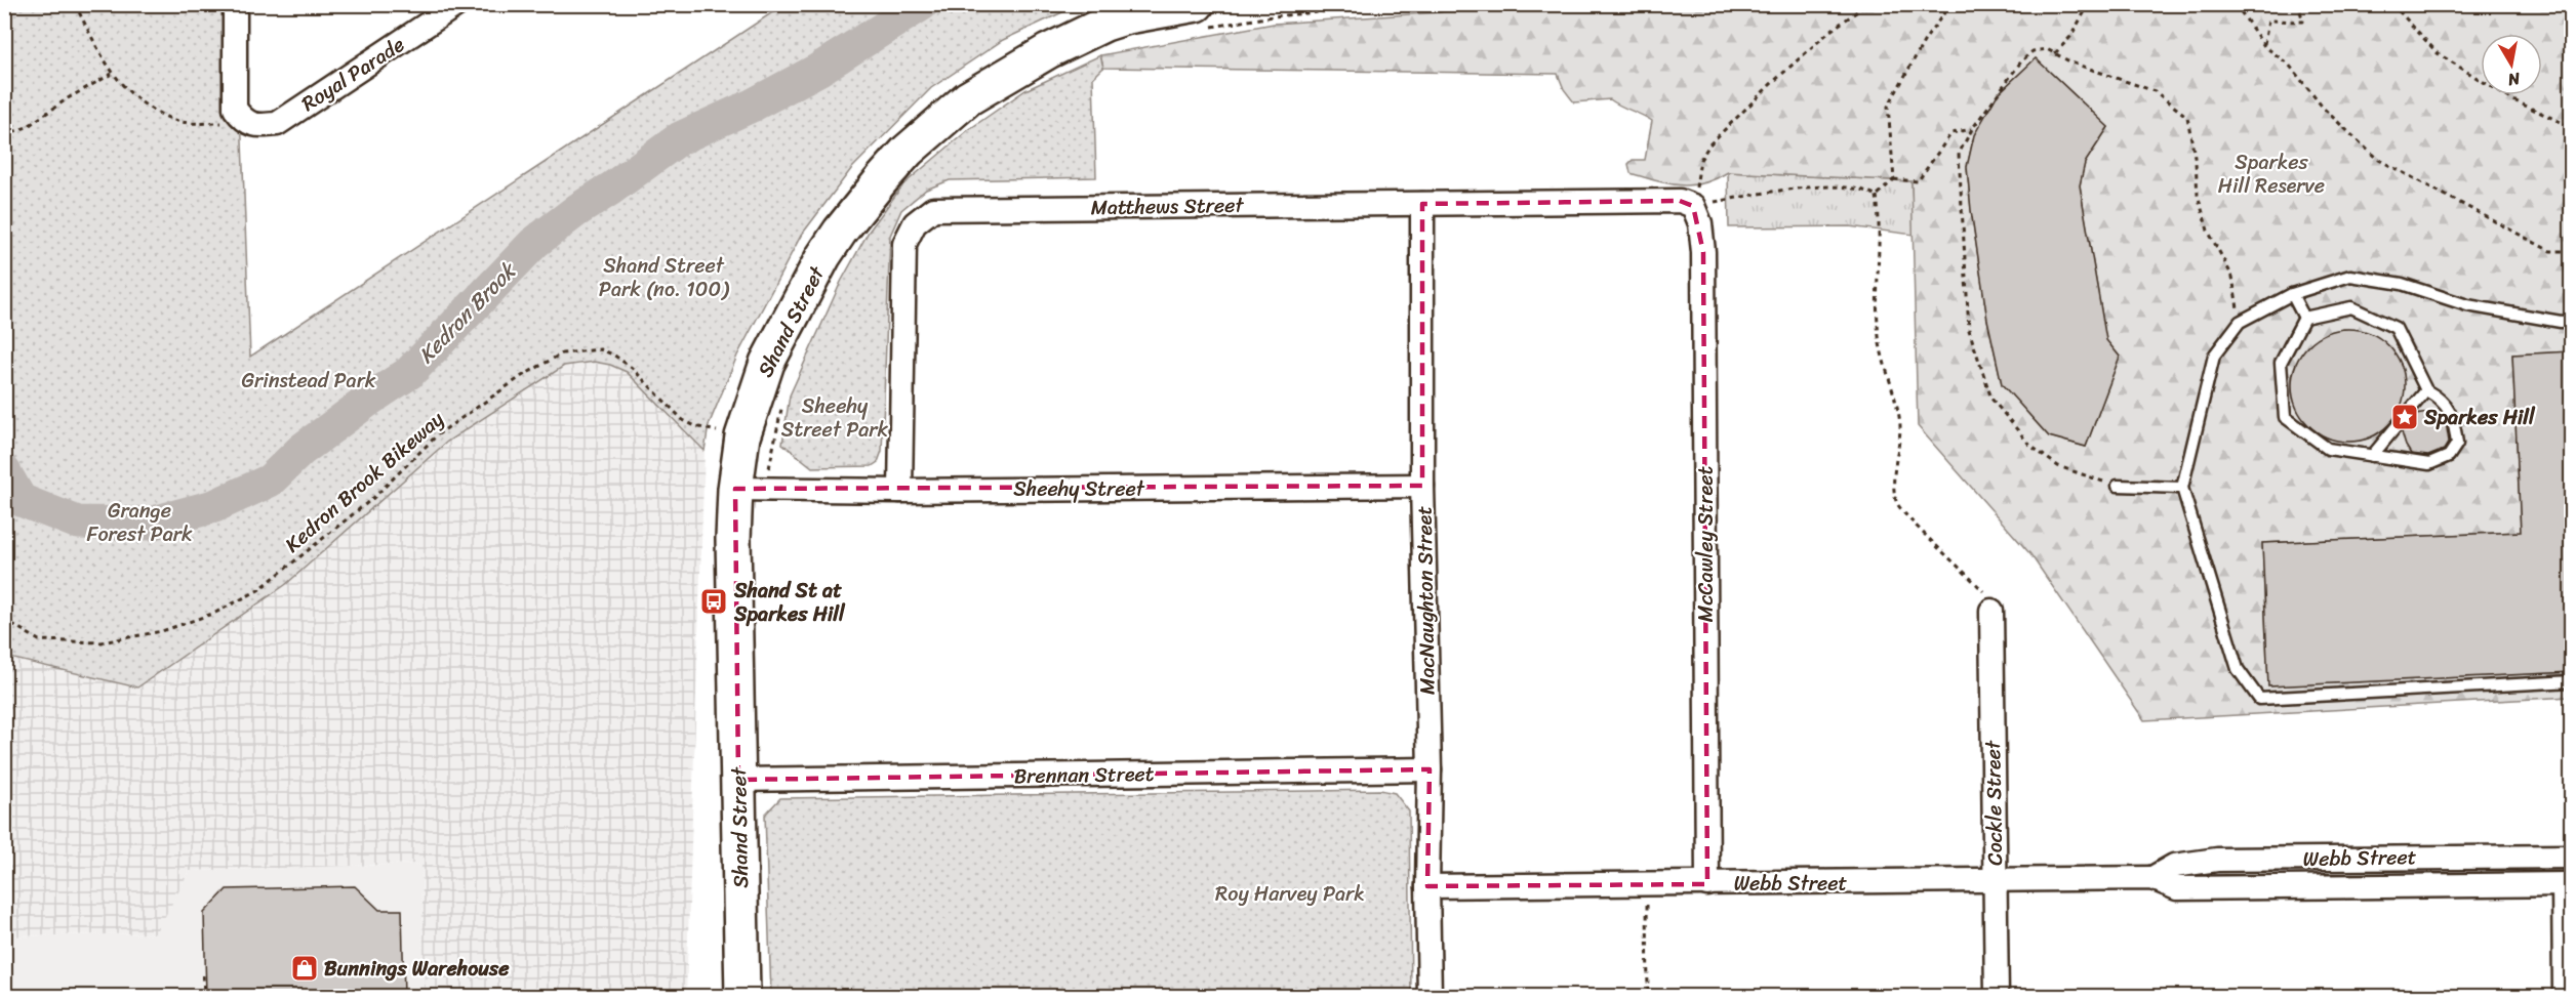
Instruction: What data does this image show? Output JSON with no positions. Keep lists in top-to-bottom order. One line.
{"streets":{"main road":["Shand Street"],"street":["Royal Parade","Matthews Street","Sheehy Street","McCawley Street","MacNaughton Street","Brennan Street","Cockle Street","Webb Street"],"path":["Kedron Brook Bikeway"]},"crossings":[["Matthews Street","Sheehy Street"],["Matthews Street","McCawley Street"],["Matthews Street","MacNaughton Street"],["Shand Street","Sheehy Street"],["Shand Street","Brennan Street"],["Sheehy Street","MacNaughton Street"],["McCawley Street","Webb Street"],["MacNaughton Street","Brennan Street"],["MacNaughton Street","Webb Street"],["Cockle Street","Webb Street"]],"water":["Kedron Brook"],"parks":["Sparkes Hill Reserve","Shand Street Park (no. 100)","Grinstead Park","Sheehy Street Park","Grange Forest Park","Roy Harvey Park"],"places":{"place":["Sparkes Hill"],"bus stop":["Shand St at Sparkes Hill"],"shop":["Bunnings Warehouse"]},"north":"bottom"}
